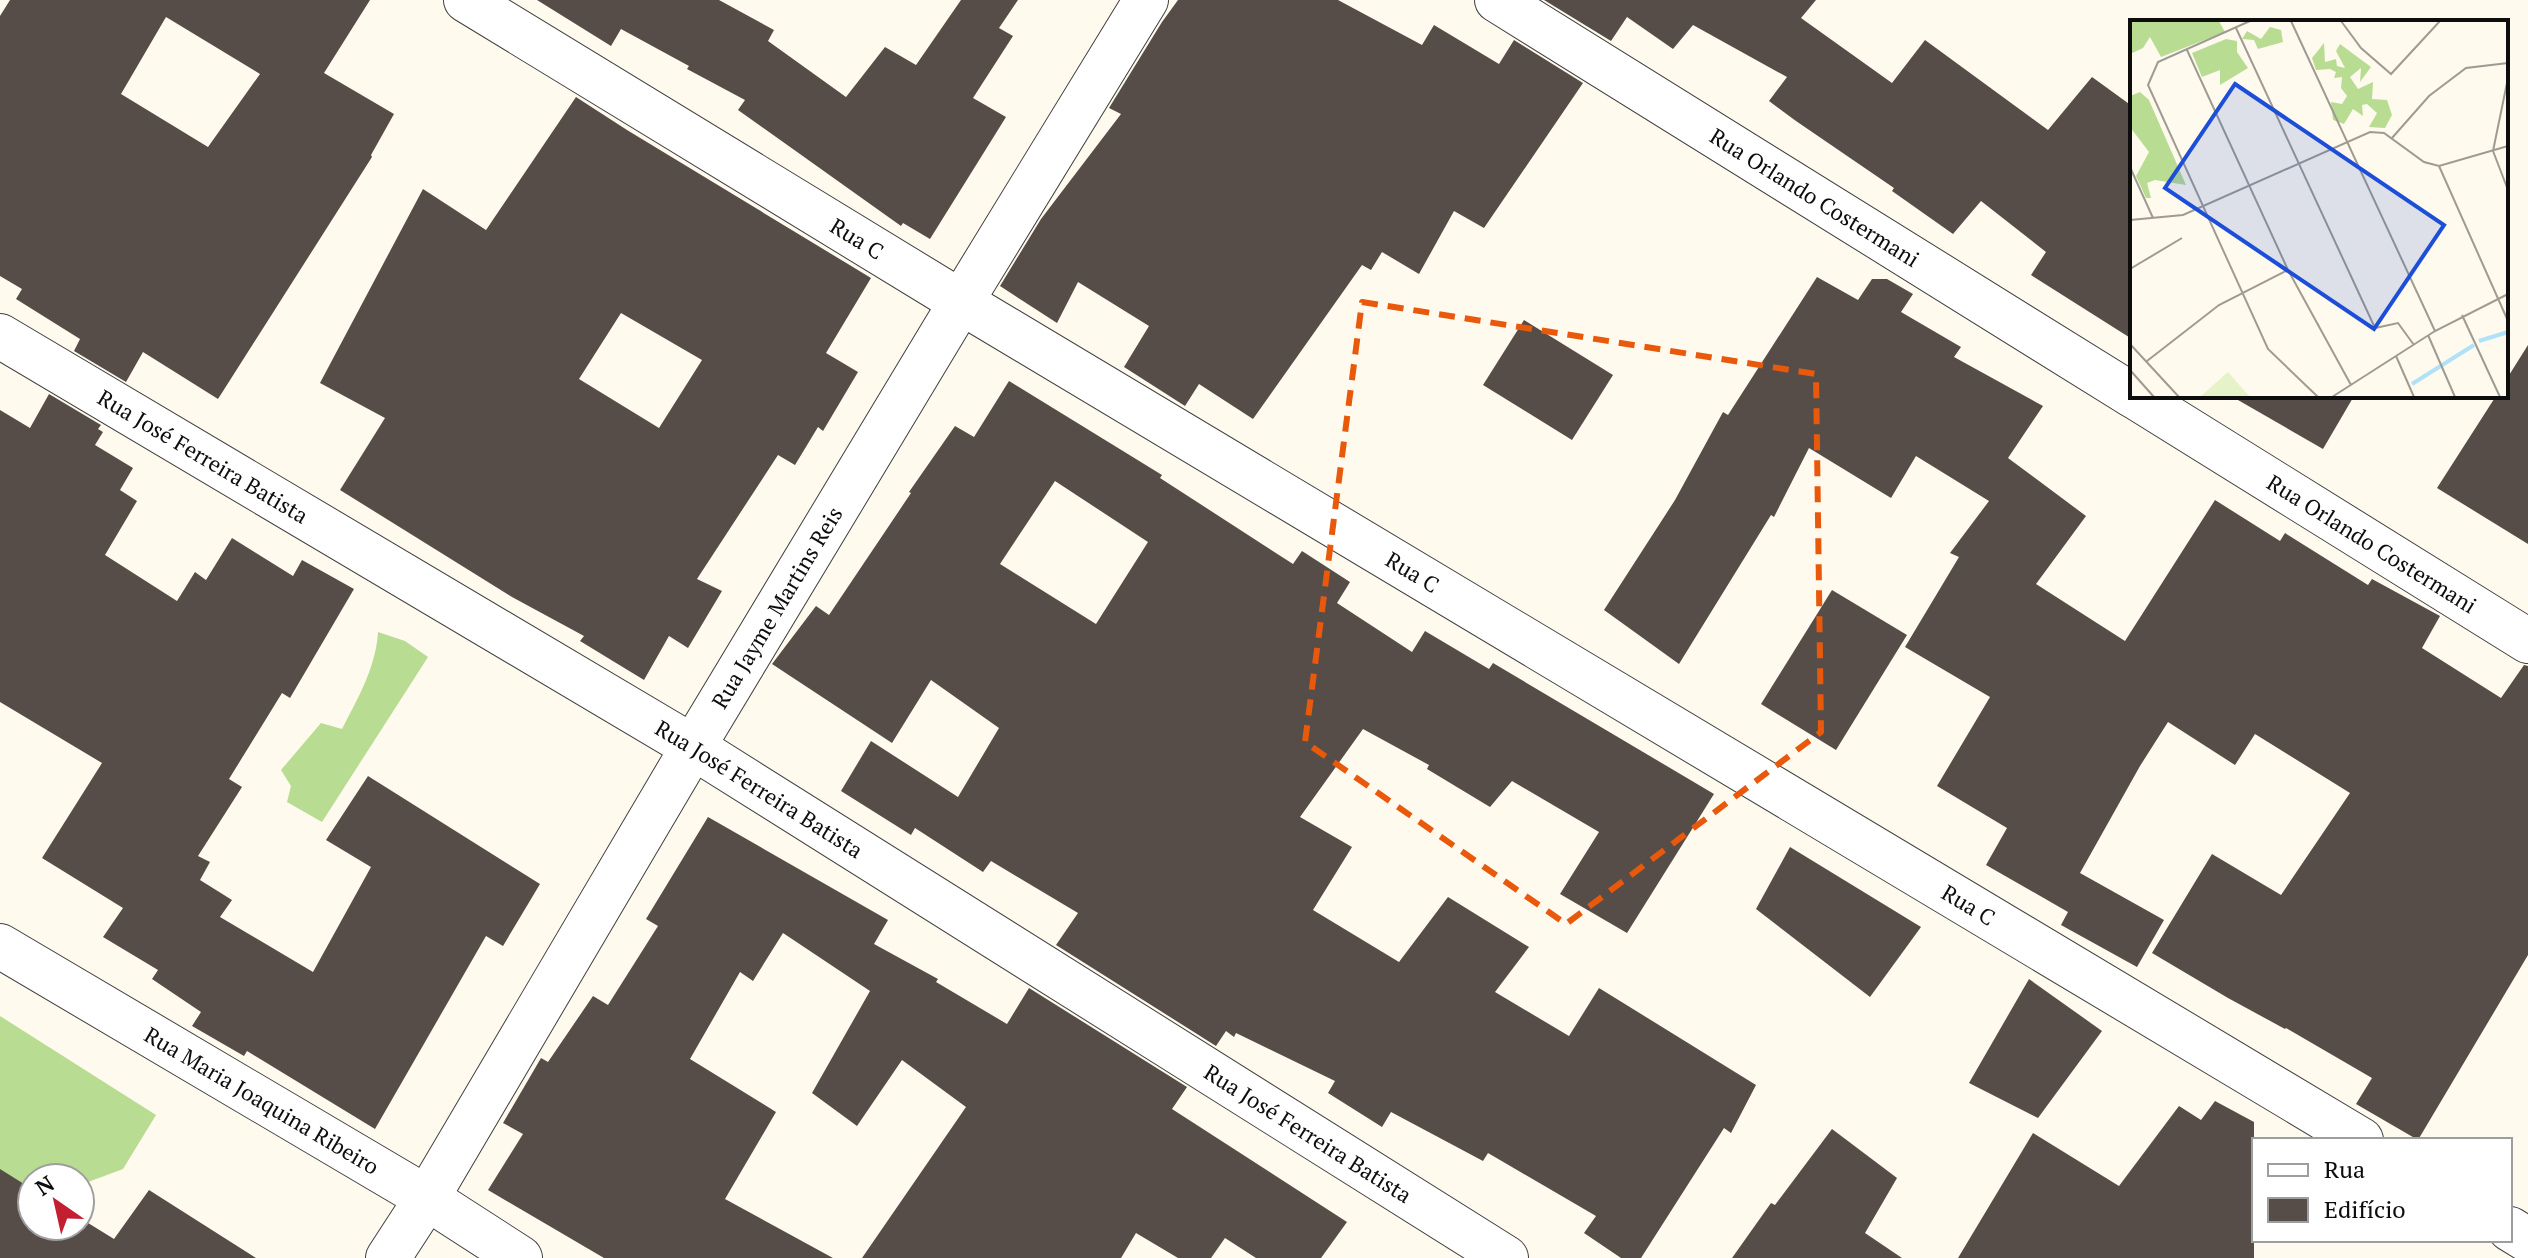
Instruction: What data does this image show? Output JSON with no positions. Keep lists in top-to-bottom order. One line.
{"streets":{"street":["Rua Orlando Costermani","Rua C","Rua José Ferreira Batista","Rua Jayme Martins Reis","Rua Maria Joaquina Ribeiro"]},"crossings":[["Rua C","Rua Jayme Martins Reis"],["Rua José Ferreira Batista","Rua Jayme Martins Reis"],["Rua Jayme Martins Reis","Rua Maria Joaquina Ribeiro"]],"legend":["Rua","Edifício"],"north":"top left"}
